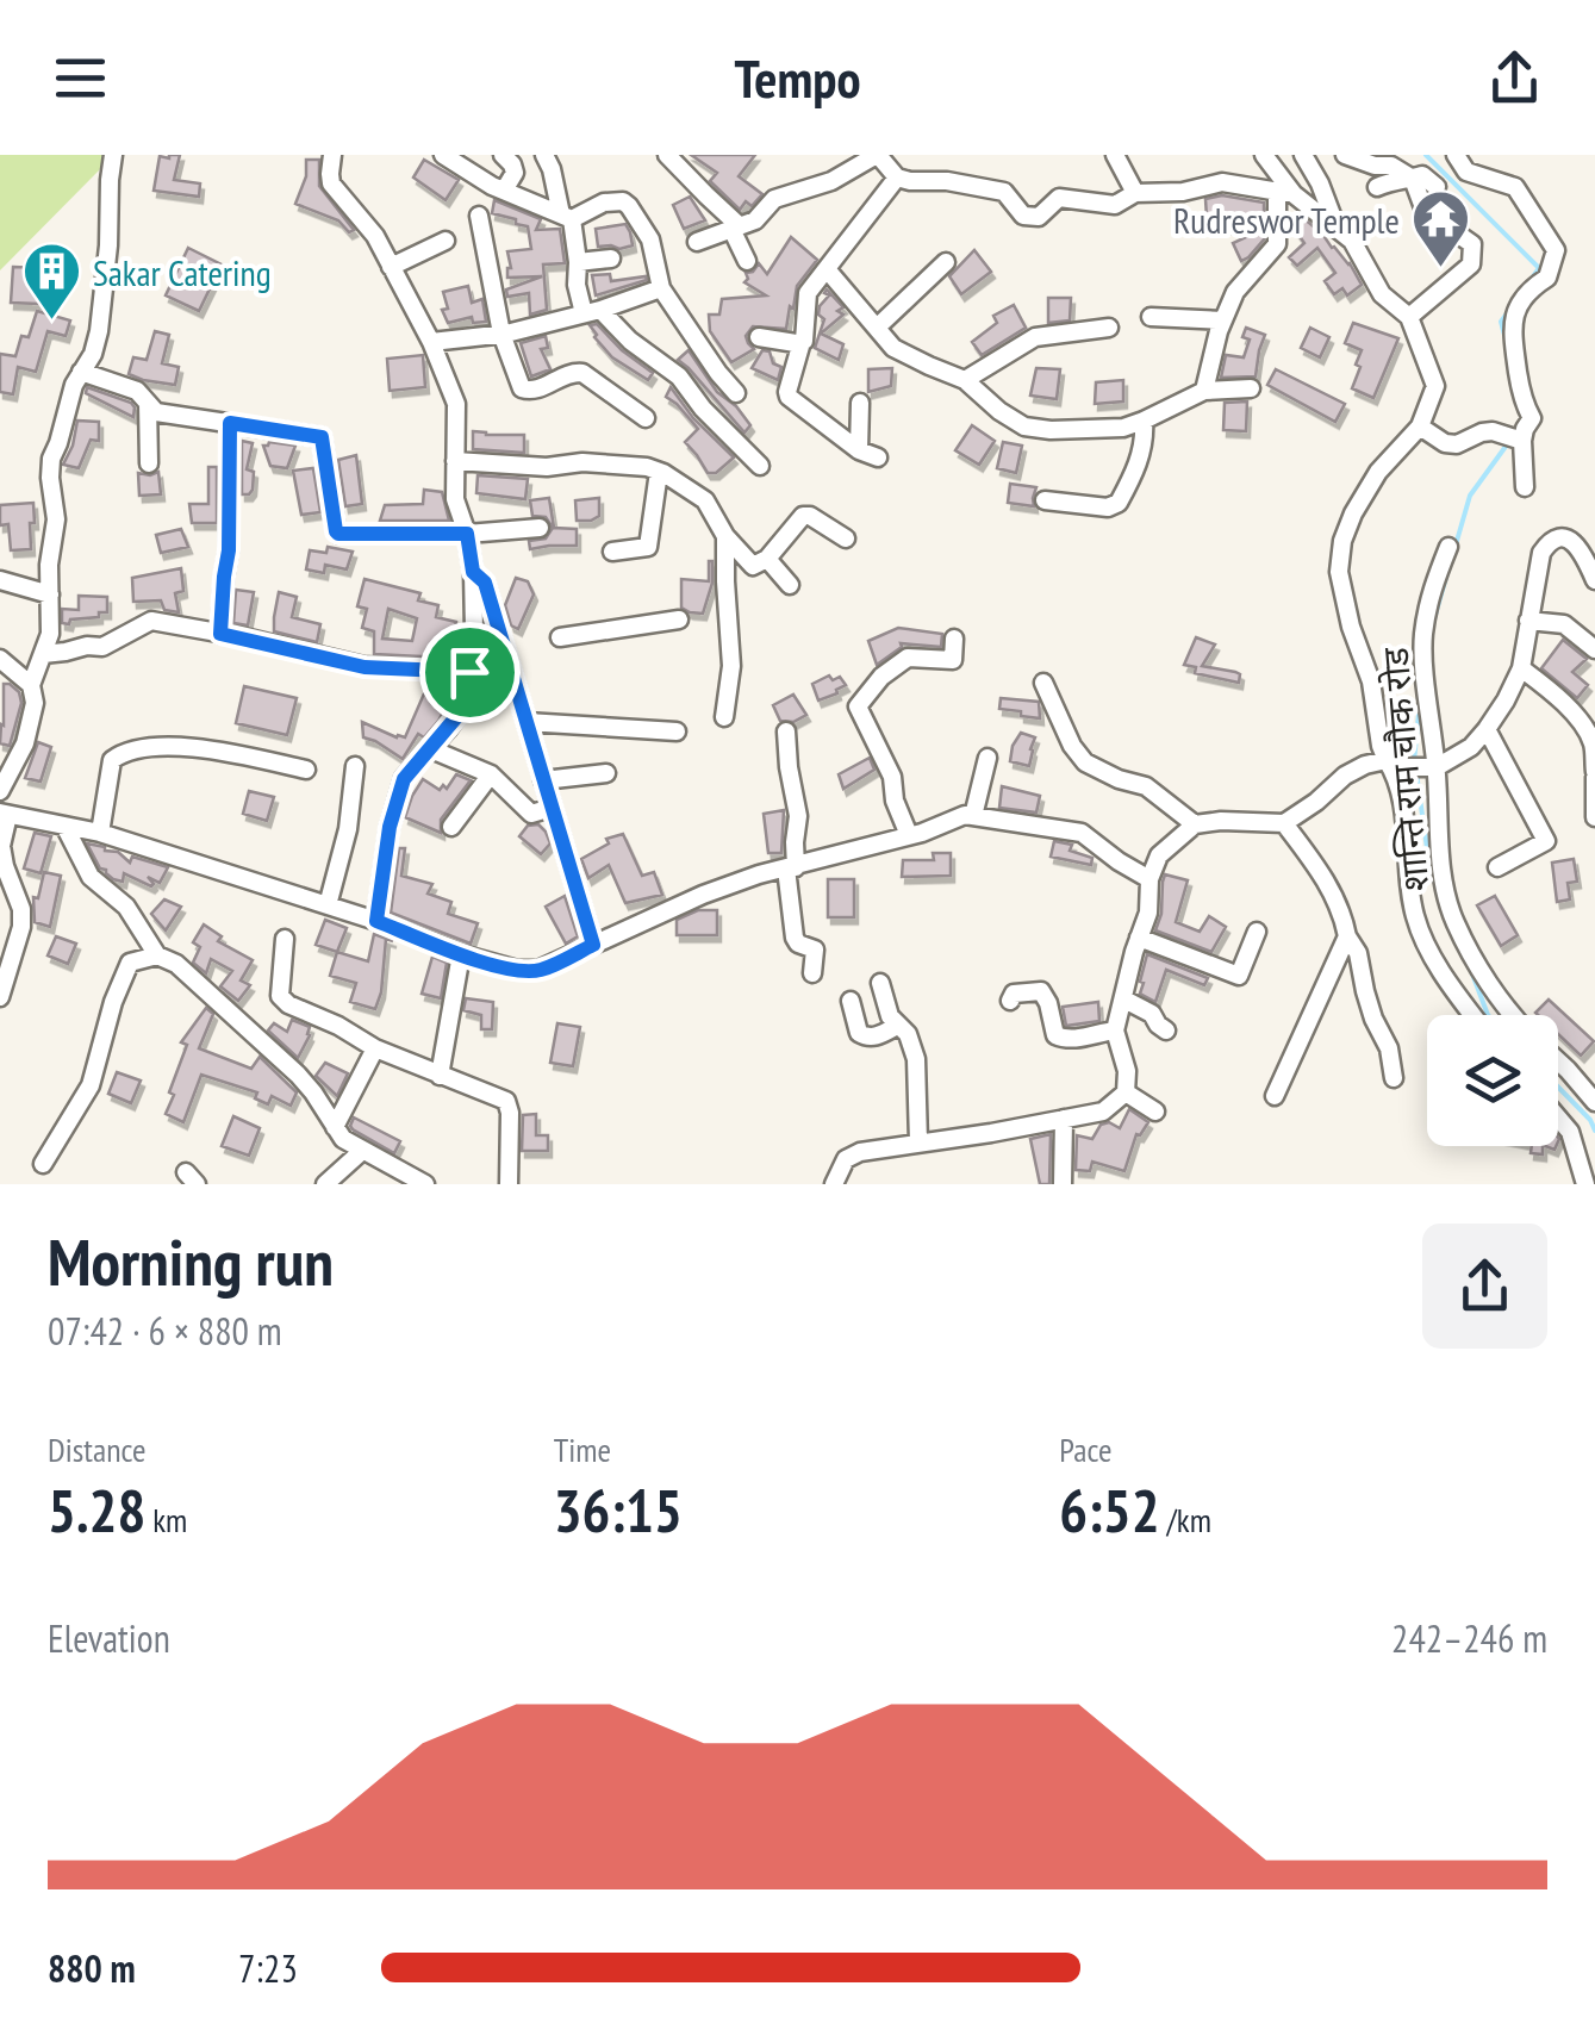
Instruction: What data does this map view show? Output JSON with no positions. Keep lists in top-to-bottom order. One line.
{"streets":{"street":["शान्ति राम चौक रोड"]},"places":{"temple":["Rudreswor Temple"],"building":["Sakar Catering"]},"page":{"header":"Tempo","heading":["Morning run","07:42 · 6 × 880 m"],"stats":[["Distance","5.28 km"],["Time","36:15"],["Pace","6:52 /km"]],"chart":["Elevation","242–246 m"],"list":[{"name":"880 m","note":"7:23"}]}}
